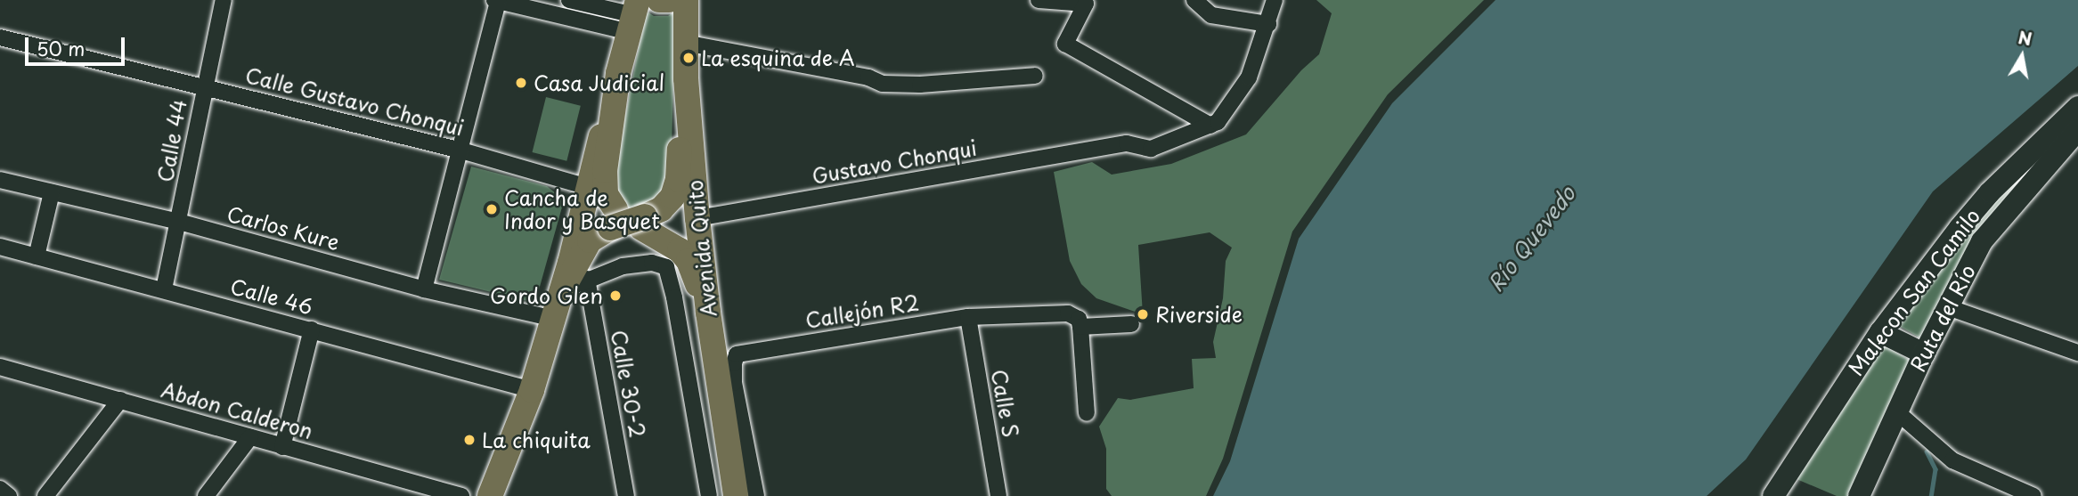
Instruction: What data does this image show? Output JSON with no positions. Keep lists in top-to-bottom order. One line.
{"streets":{"main road":["Avenida Quito","Malecon San Camilo","Ruta del Río"],"street":["Calle Gustavo Chonqui","Calle 44","Gustavo Chonqui","Carlos Kure","Calle 46","Callejón R2","Calle 30-2","Calle S","Abdon Calderon"]},"crossings":[["Calle Gustavo Chonqui","Calle 44"],["Calle 44","Carlos Kure"],["Calle 44","Calle 46"],["Gustavo Chonqui","Avenida Quito"],["Callejón R2","Calle S"]],"water":["Río Quevedo"],"places":["La esquina de A","Casa Judicial","Cancha de Indor y Basquet","Gordo Glen","Riverside","La chiquita"],"scale_bar":"50 m","north":"top"}
